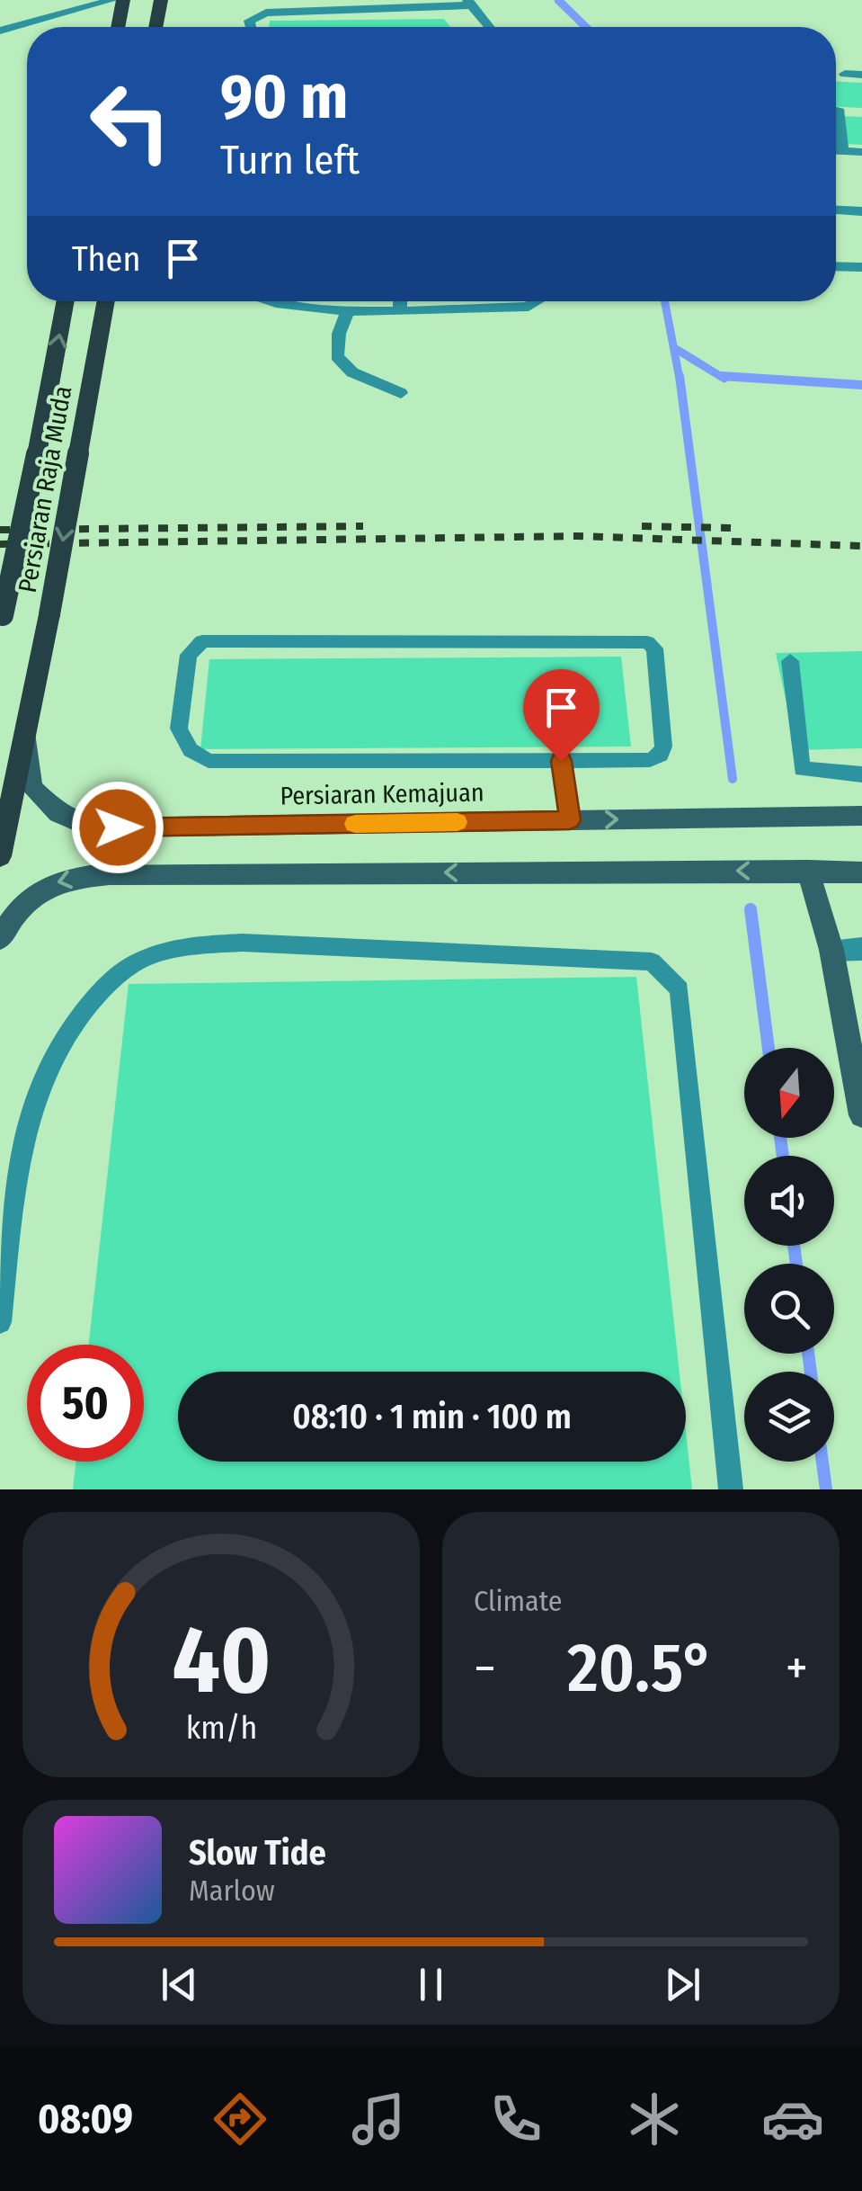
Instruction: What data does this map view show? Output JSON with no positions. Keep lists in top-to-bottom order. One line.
{"streets":{"main road":["Persiaran Raja Muda","Persiaran Kemajuan"]},"crossings":[["Persiaran Raja Muda","Persiaran Kemajuan"]],"north":"bottom","page":{"turn":["90 m","Turn left"],"then":"Then","limit":"50","trip":"08:10 · 1 min · 100 m","tile":"Climate","heat":["−","20.5°","+"],"song":["Slow Tide","Marlow"],"tabs":"08:09","gauge":["40","km/h"]}}
